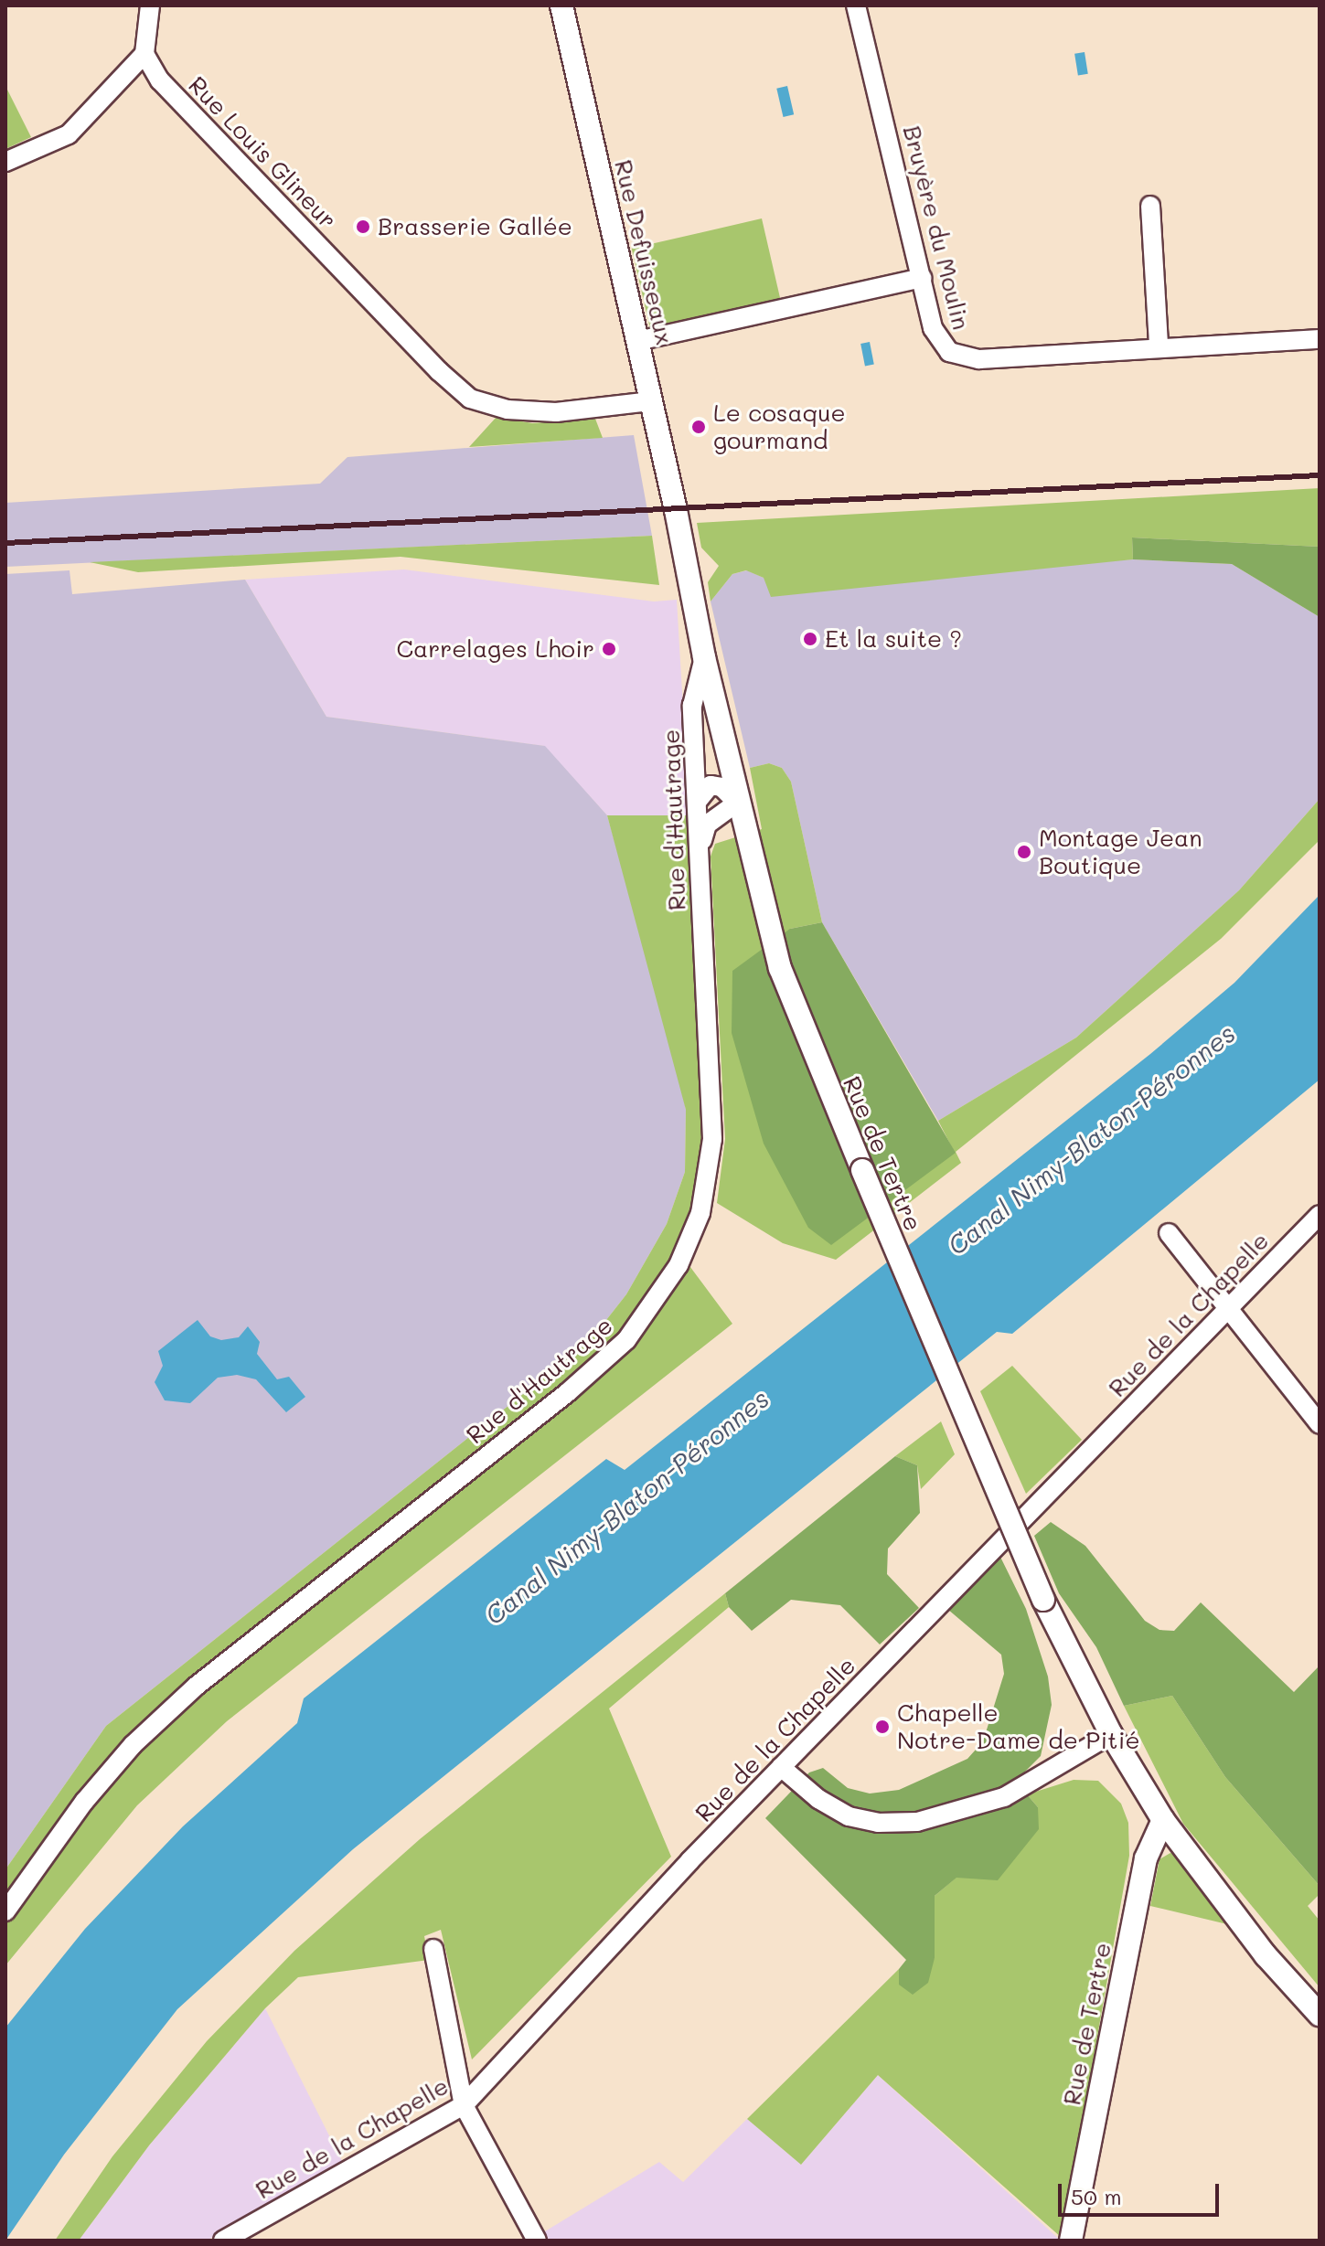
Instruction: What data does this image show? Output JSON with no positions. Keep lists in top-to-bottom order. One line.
{"streets":{"street":["Rue Louis Glineur","Bruyère du Moulin","Rue Defuisseaux","Rue d'Hautrage","Rue de Tertre","Rue de la Chapelle"]},"crossings":[["Rue Louis Glineur","Rue Defuisseaux"],["Rue Defuisseaux","Rue de Tertre"],["Rue d'Hautrage","Rue de Tertre"]],"water":["Canal Nimy-Blaton-Péronnes"],"places":["Brasserie Gallée","Le cosaque gourmand","Et la suite ?","Carrelages Lhoir","Montage Jean Boutique","Chapelle Notre-Dame de Pitié"],"scale_bar":"50 m"}
